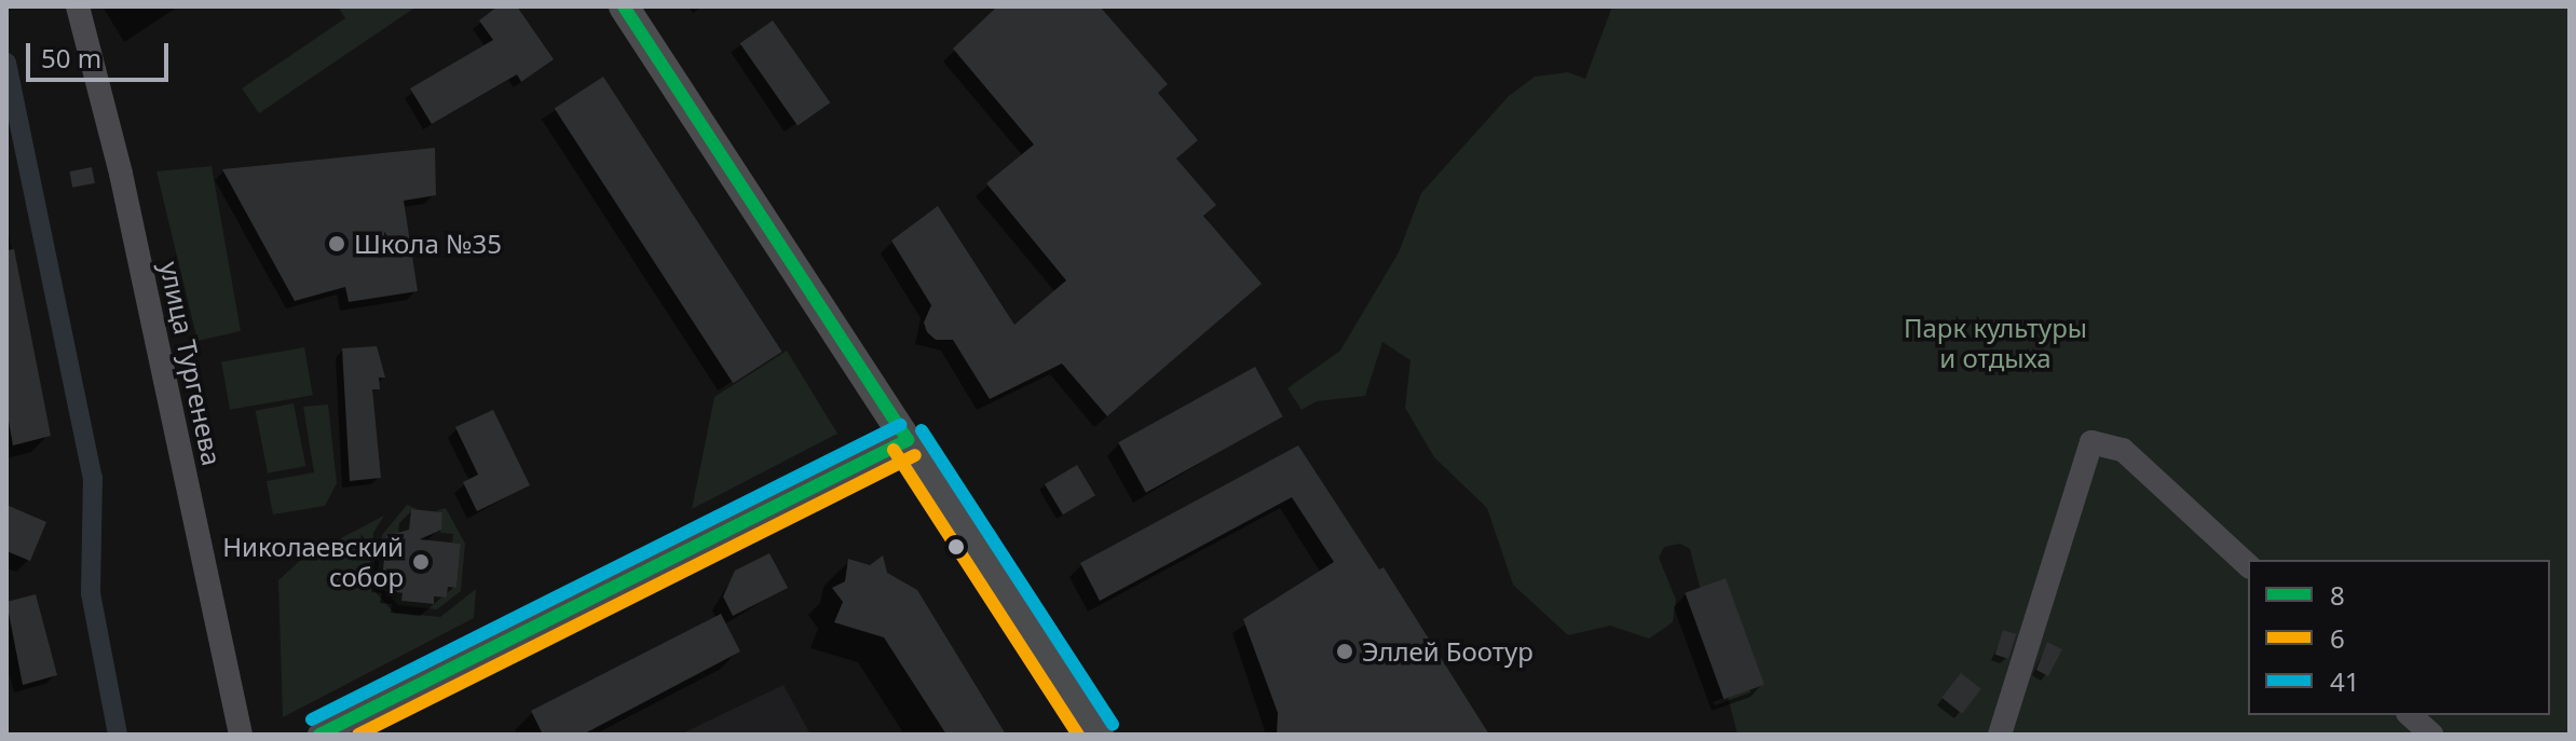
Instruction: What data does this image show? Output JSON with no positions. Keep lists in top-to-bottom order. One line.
{"streets":{"street":["улица Тургенева"]},"parks":["Парк культуры и отдыха"],"places":["Школа №35","Николаевский собор","Эллей Боотур"],"lines":["transit line 8","transit line 41","transit line 6"],"legend":["8","6","41"],"scale_bar":"50 m"}
